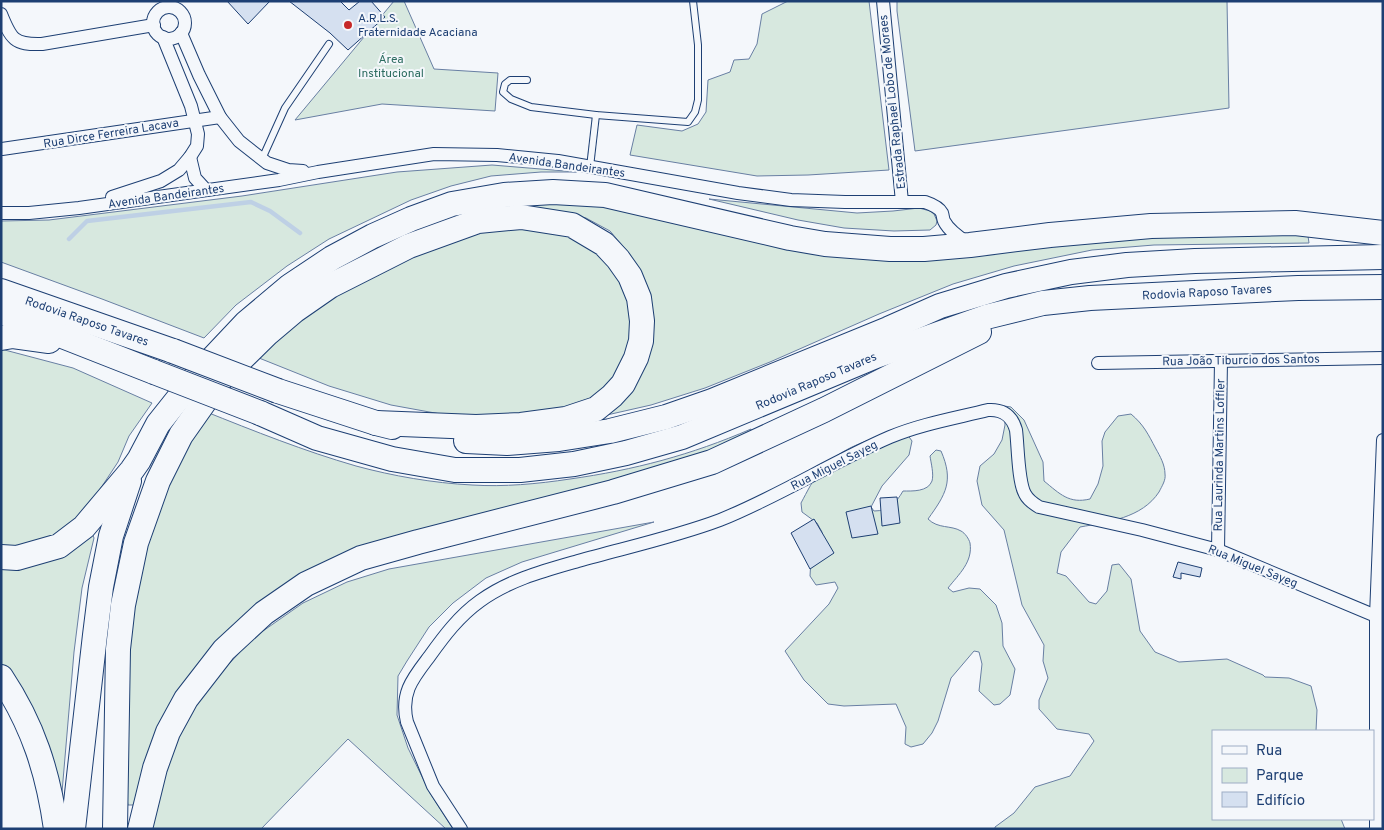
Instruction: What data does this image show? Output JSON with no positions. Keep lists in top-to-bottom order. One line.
{"streets":{"highway":["Rodovia Raposo Tavares"],"street":["Estrada Raphael Lobo de Moraes","Rua Dirce Ferreira Lacava","Avenida Bandeirantes","Rua João Tiburcio dos Santos","Rua Laurinda Martins Loffler","Rua Miguel Sayeg"]},"crossings":[["Estrada Raphael Lobo de Moraes","Avenida Bandeirantes"],["Rua João Tiburcio dos Santos","Rua Laurinda Martins Loffler"],["Rua Laurinda Martins Loffler","Rua Miguel Sayeg"]],"parks":["Área Institucional"],"places":["A.R.L.S. Fraternidade Acaciana"],"legend":["Rua","Parque","Edifício"]}
